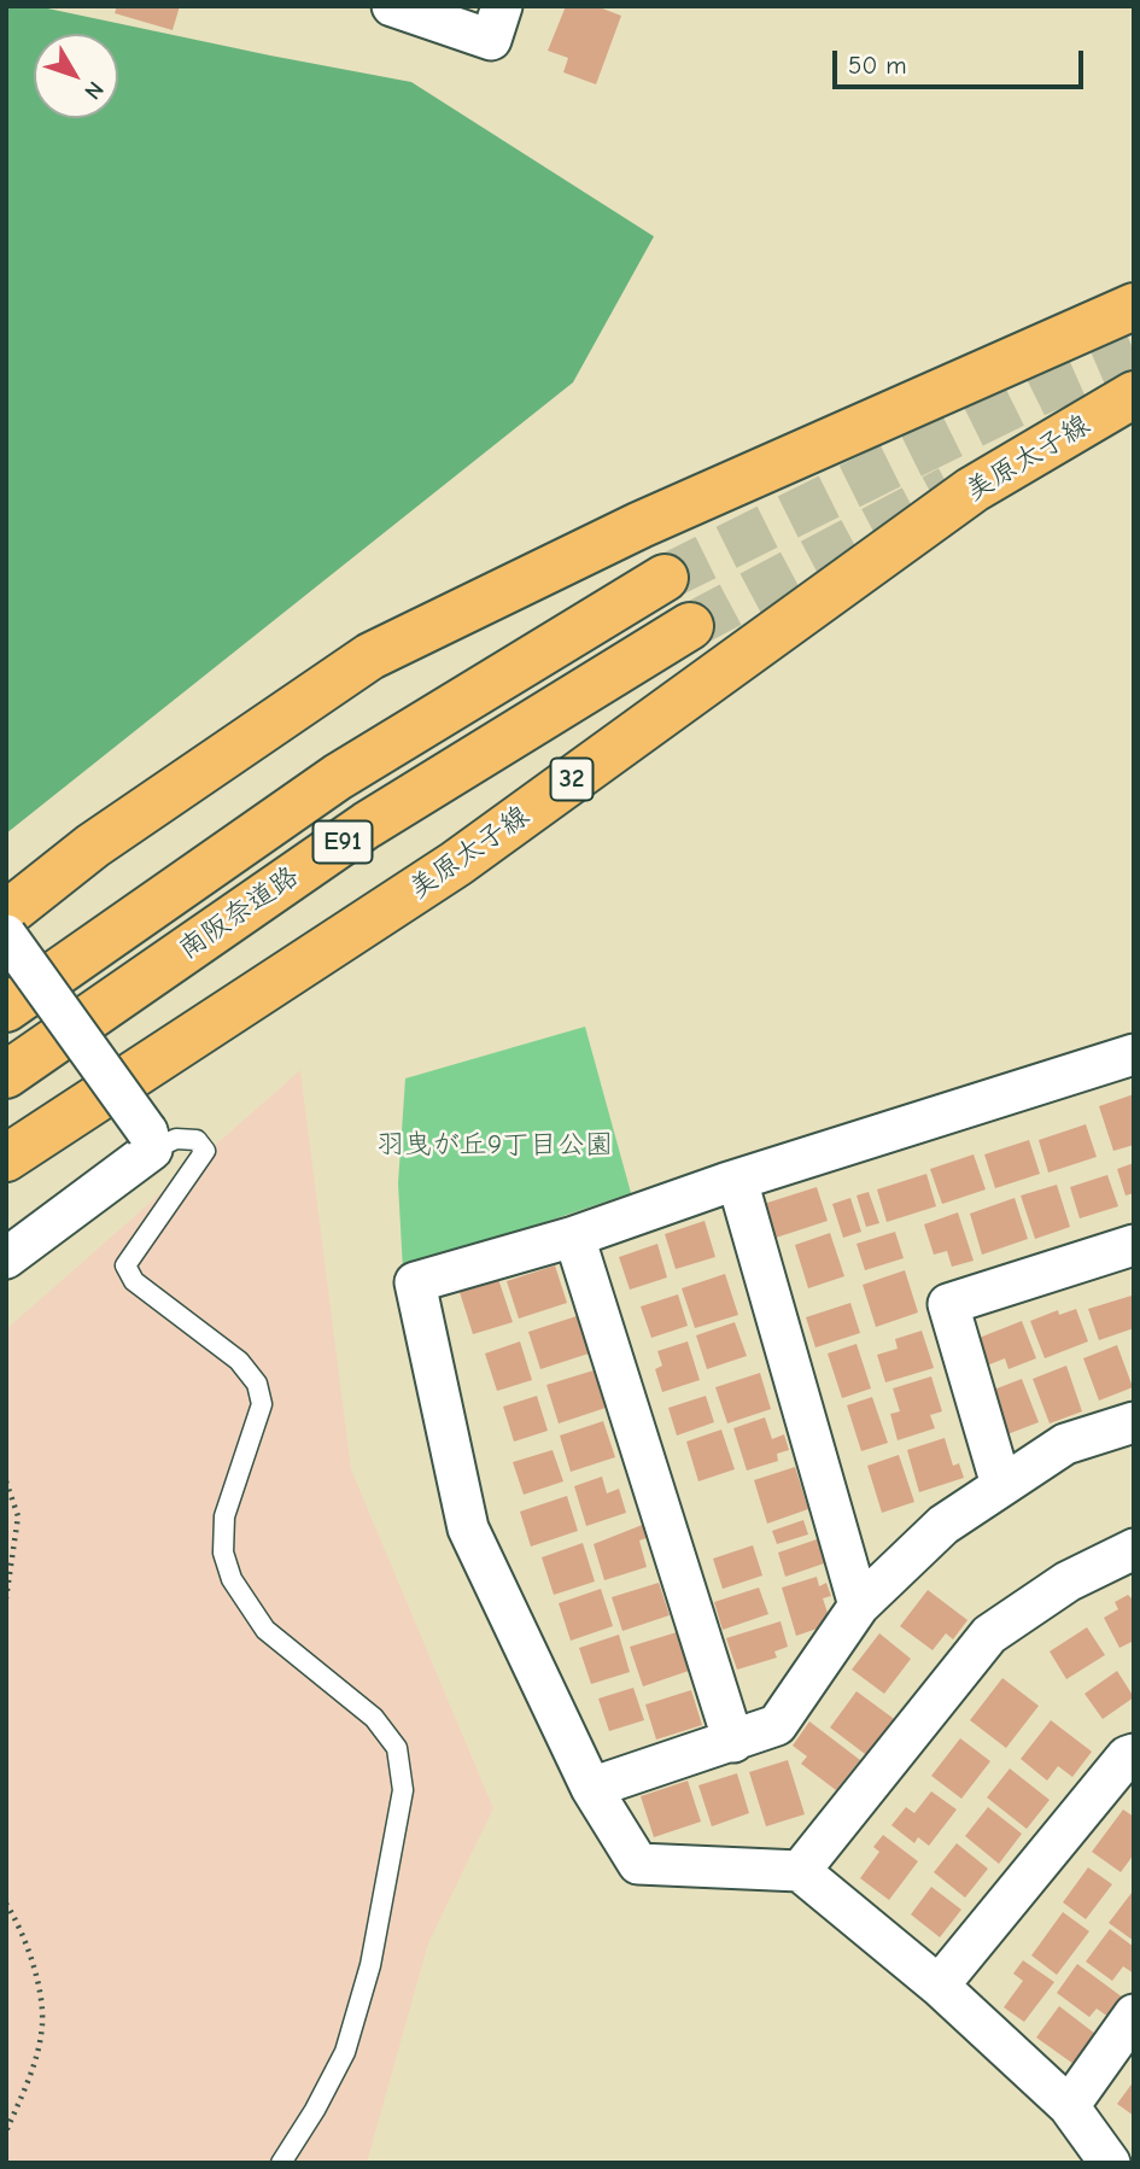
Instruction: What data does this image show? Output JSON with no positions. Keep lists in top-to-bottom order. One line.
{"streets":{"main road":["美原太子線","32","E91","南阪奈道路"]},"parks":["羽曳が丘9丁目公園"],"scale_bar":"50 m","north":"bottom right"}
